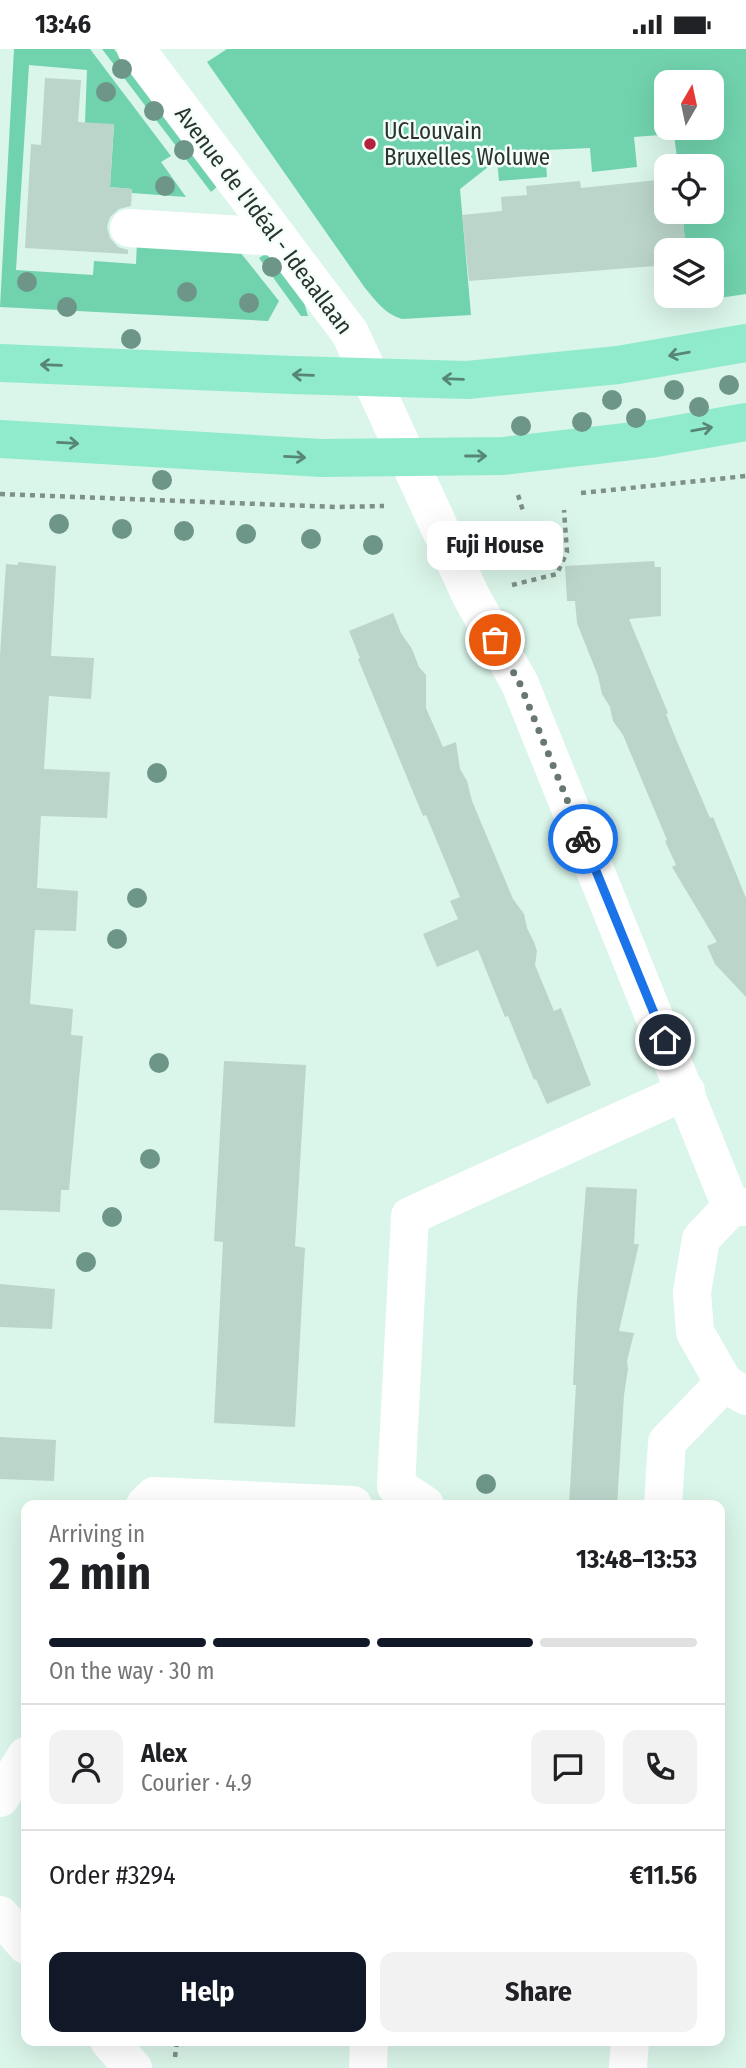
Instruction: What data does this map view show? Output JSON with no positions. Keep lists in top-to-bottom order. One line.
{"streets":{"street":["Avenue de l'Idéal - Ideaallaan"]},"places":["UCLouvain Bruxelles Woluwe","Fuji House"],"north":"top","page":{"status":"13:46","bubble":"Fuji House","heading":["2 min","Arriving in","13:48–13:53"],"panel":["Alex","Courier · 4.9","Order #3294","€11.56"],"bar":"On the way · 30 m","buttons":["Help","Share"]}}
